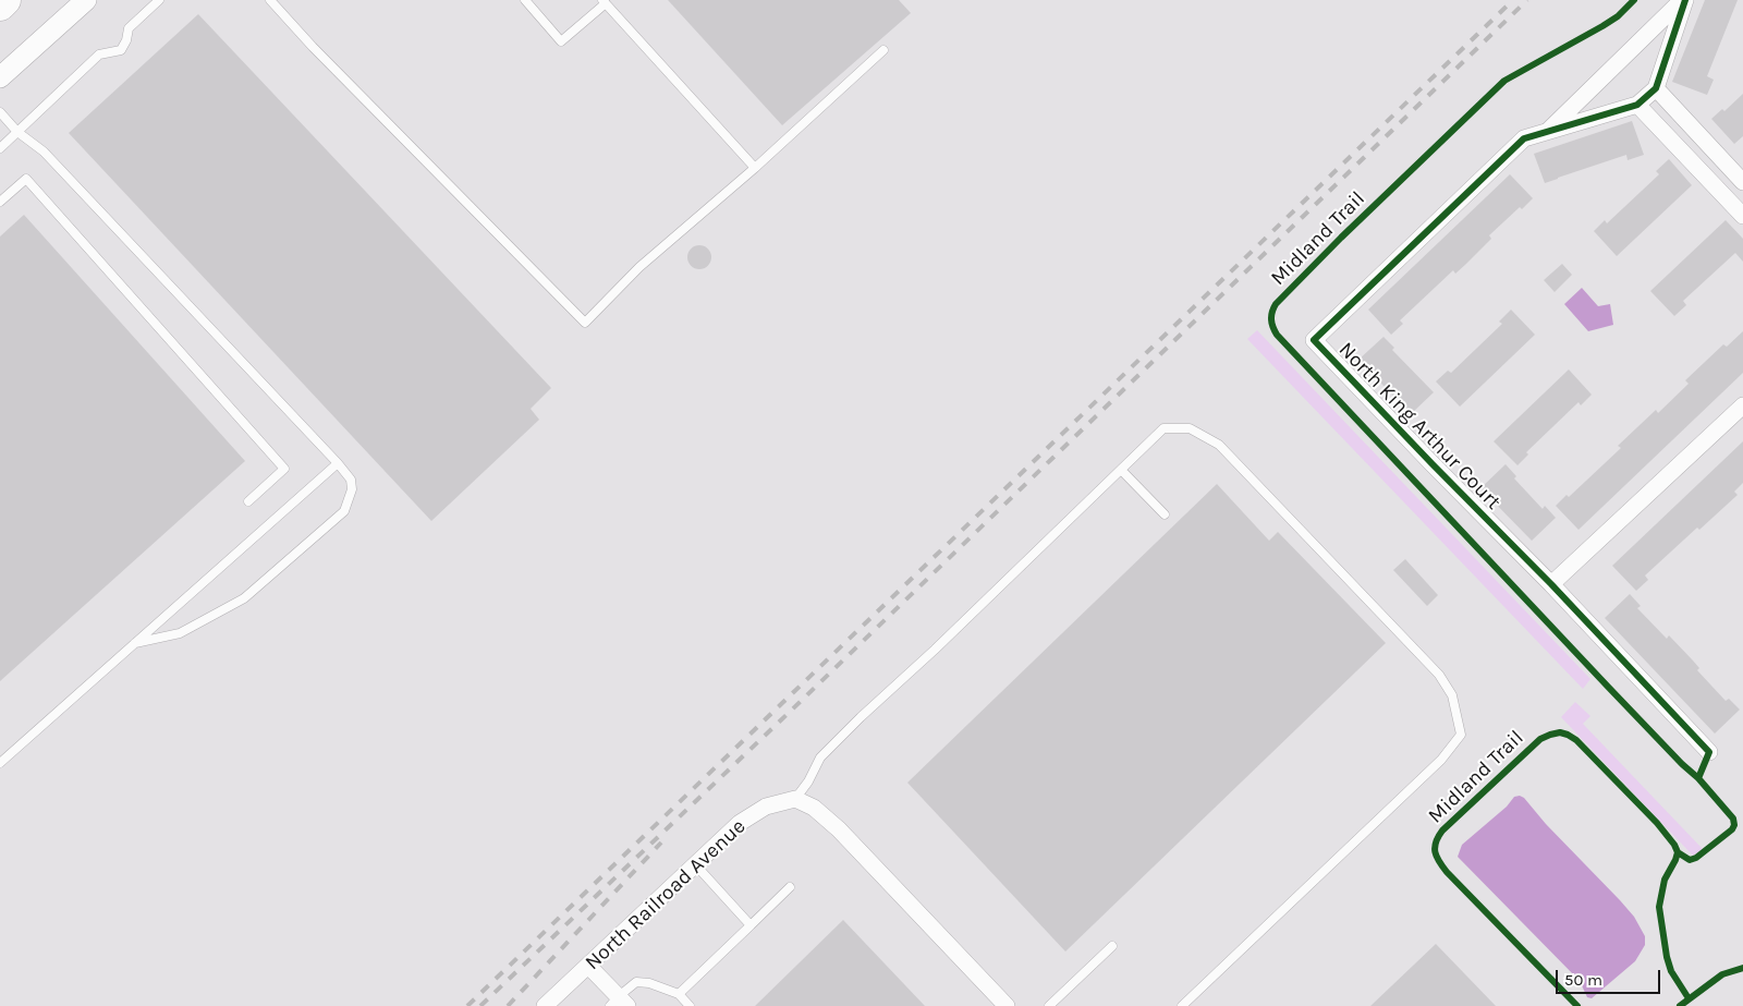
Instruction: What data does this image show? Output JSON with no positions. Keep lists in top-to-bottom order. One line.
{"streets":{"street":["North King Arthur Court","North Railroad Avenue"],"cycle path":["Midland Trail"]},"scale_bar":"50 m"}
